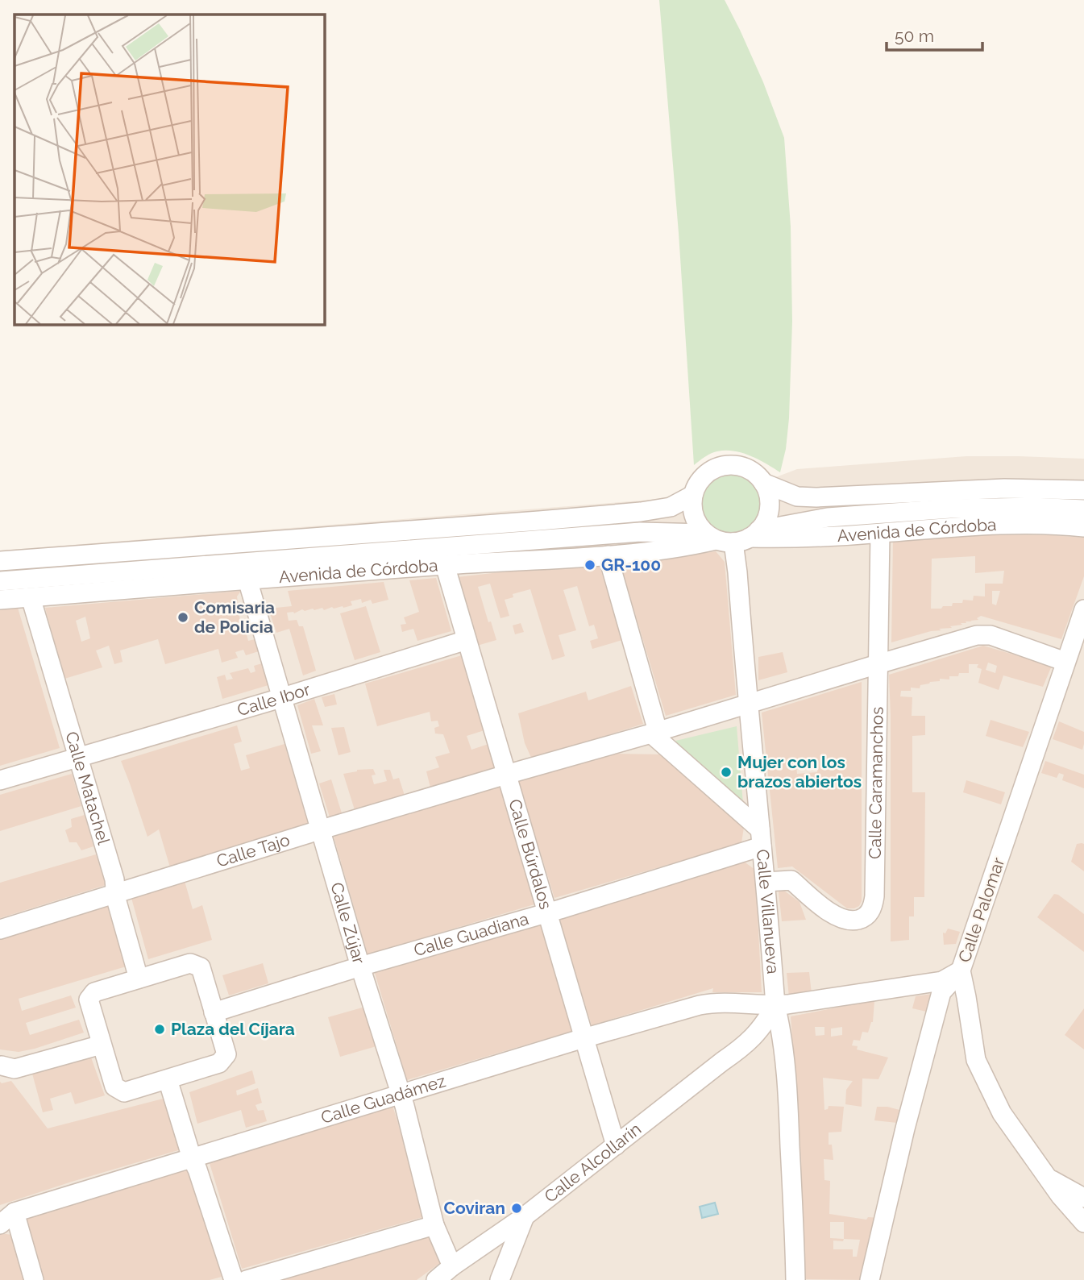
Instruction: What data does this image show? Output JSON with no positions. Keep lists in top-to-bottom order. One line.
{"streets":{"street":["Avenida de Córdoba","Calle Ibor","Calle Caramanchos","Calle Matachel","Calle Tajo","Calle Búrdalos","Calle Palomar","Calle Villanueva","Calle Zújar","Calle Guadiana","Calle Guadámez","Calle Alcollarín"]},"crossings":[["Avenida de Córdoba","Calle Caramanchos"],["Avenida de Córdoba","Calle Matachel"],["Avenida de Córdoba","Calle Búrdalos"],["Avenida de Córdoba","Calle Villanueva"],["Avenida de Córdoba","Calle Zújar"],["Calle Ibor","Calle Matachel"],["Calle Ibor","Calle Búrdalos"],["Calle Ibor","Calle Zújar"],["Calle Caramanchos","Calle Tajo"],["Calle Caramanchos","Calle Villanueva"],["Calle Matachel","Calle Tajo"],["Calle Tajo","Calle Búrdalos"],["Calle Tajo","Calle Palomar"],["Calle Tajo","Calle Villanueva"],["Calle Tajo","Calle Zújar"],["Calle Búrdalos","Calle Guadiana"],["Calle Búrdalos","Calle Guadámez"],["Calle Búrdalos","Calle Alcollarín"],["Calle Palomar","Calle Guadámez"],["Calle Villanueva","Calle Guadiana"],["Calle Villanueva","Calle Guadámez"],["Calle Villanueva","Calle Alcollarín"],["Calle Zújar","Calle Guadiana"],["Calle Zújar","Calle Guadámez"],["Calle Zújar","Calle Alcollarín"],["Calle Guadámez","Calle Alcollarín"]],"places":["GR-100","Comisaria de Policia","Mujer con los brazos abiertos","Plaza del Cíjara","Coviran"],"scale_bar":"50 m"}
